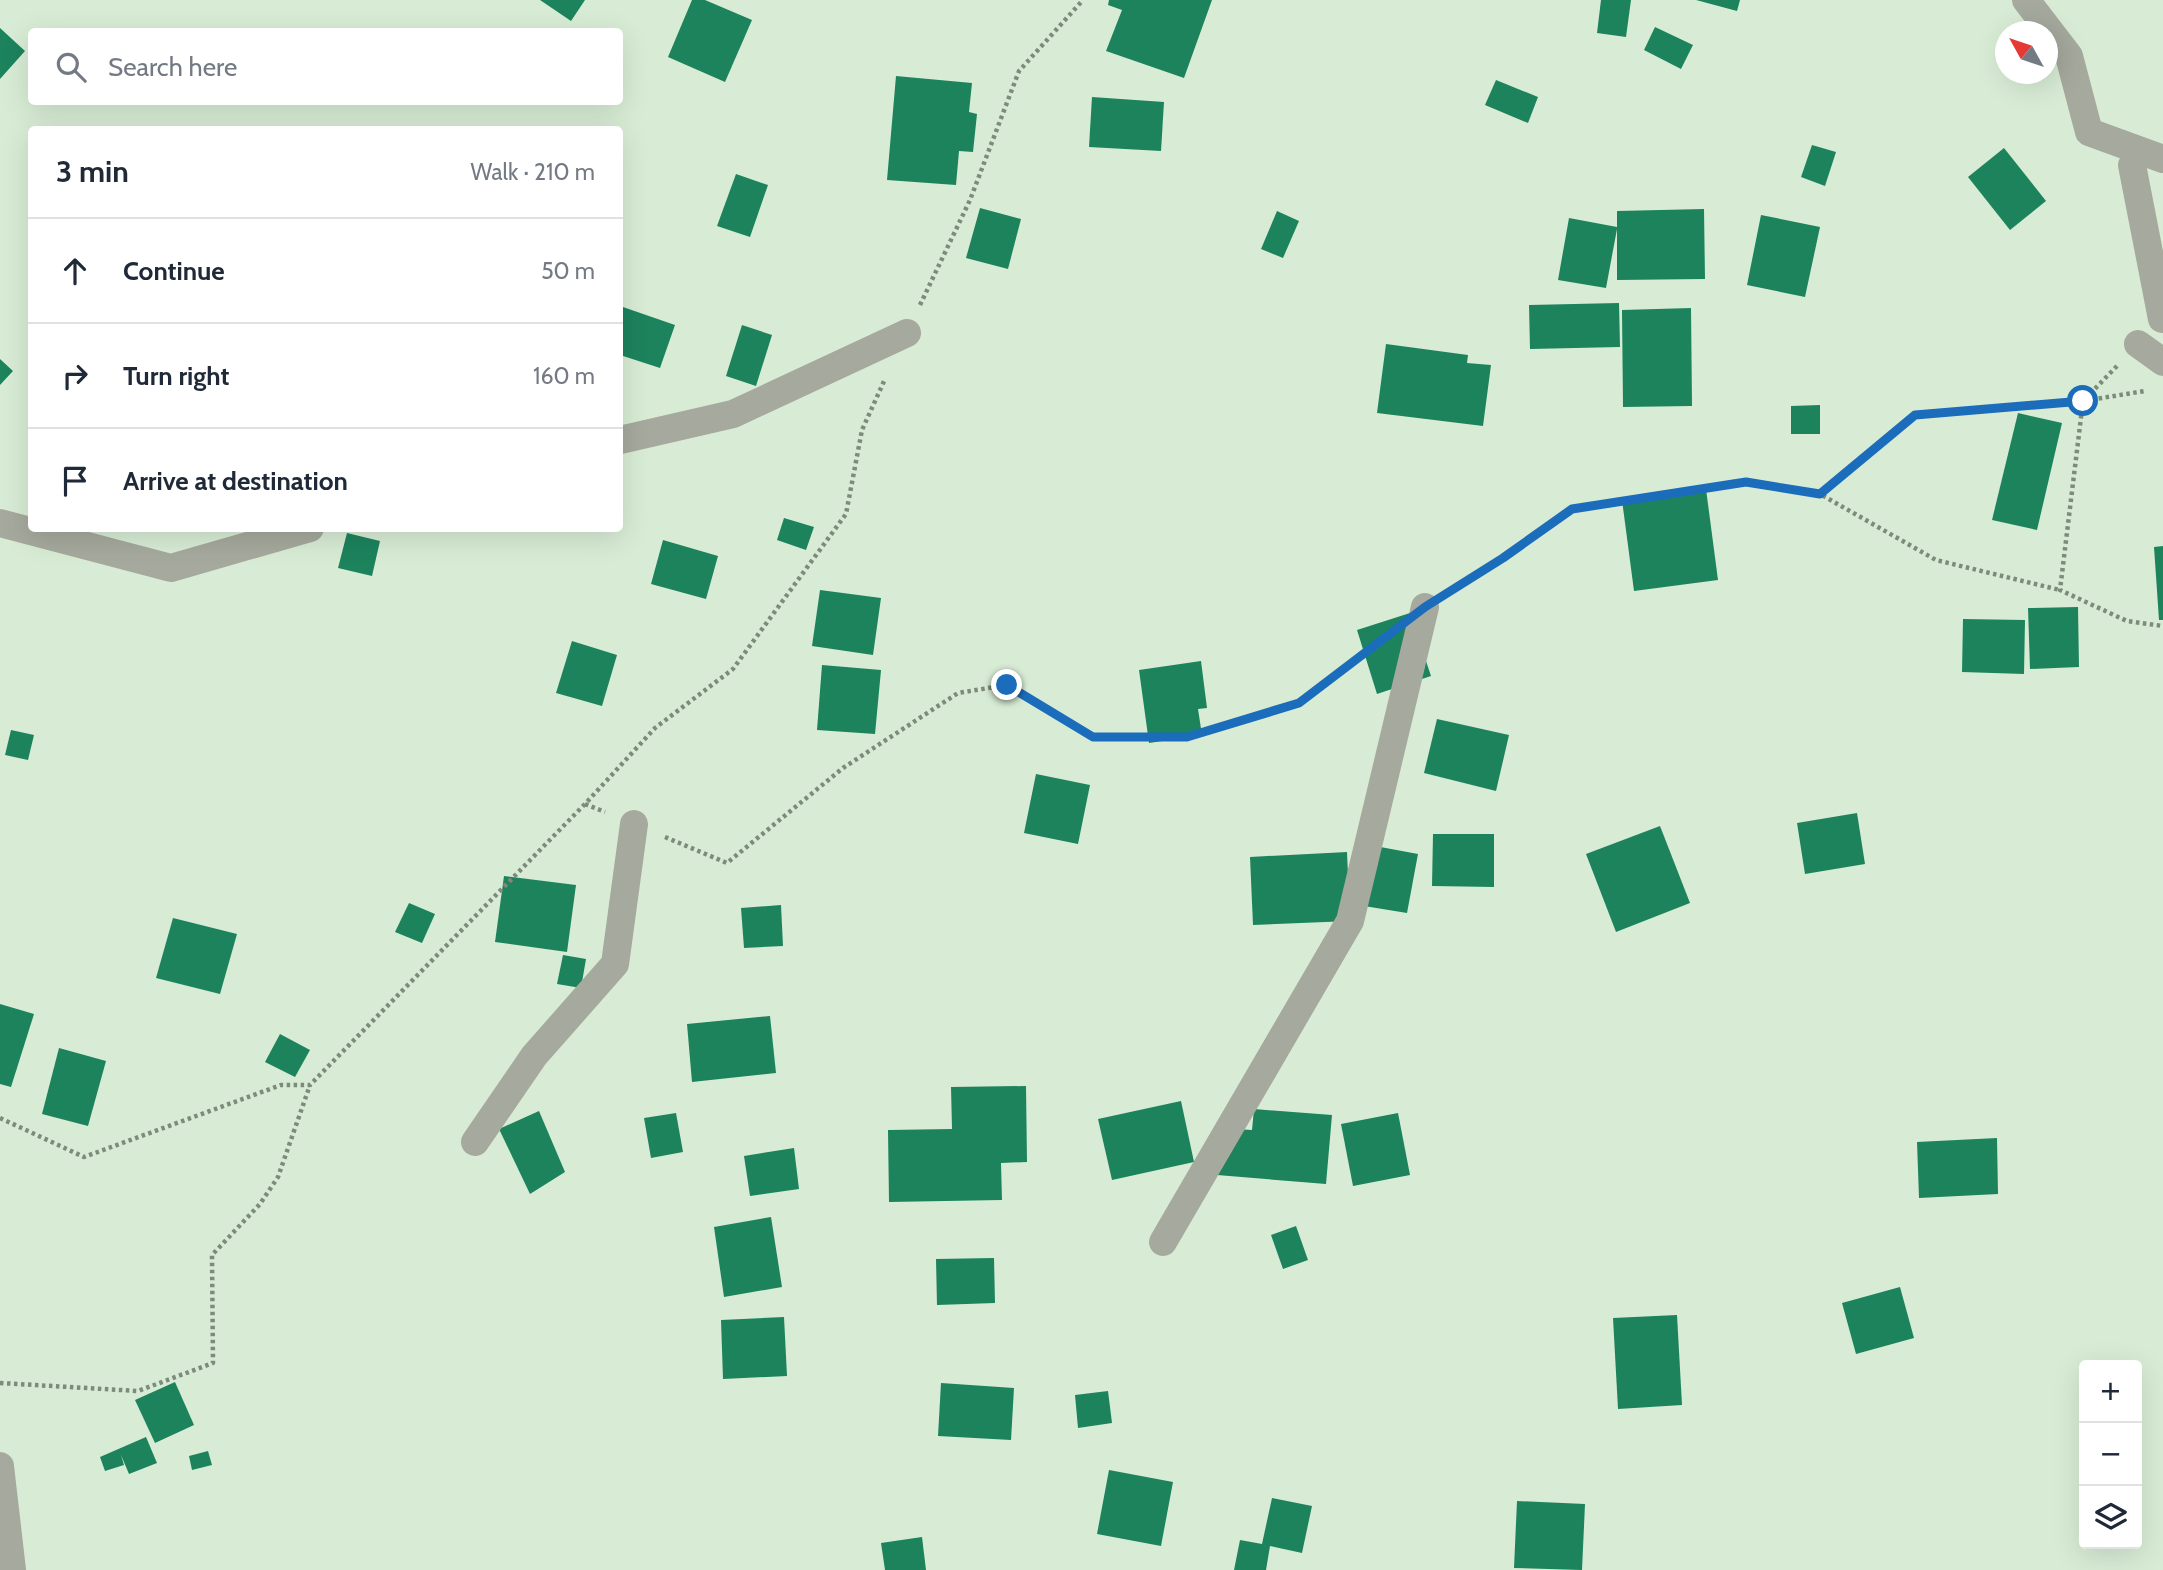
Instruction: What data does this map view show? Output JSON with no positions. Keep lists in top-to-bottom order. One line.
{"north":"top left","page":{"search":"Search here","heading":["3 min","Walk · 210 m"],"list":[["Continue","50 m"],["Turn right","160 m"],"Arrive at destination"],"map_buttons":["+","−"]}}
